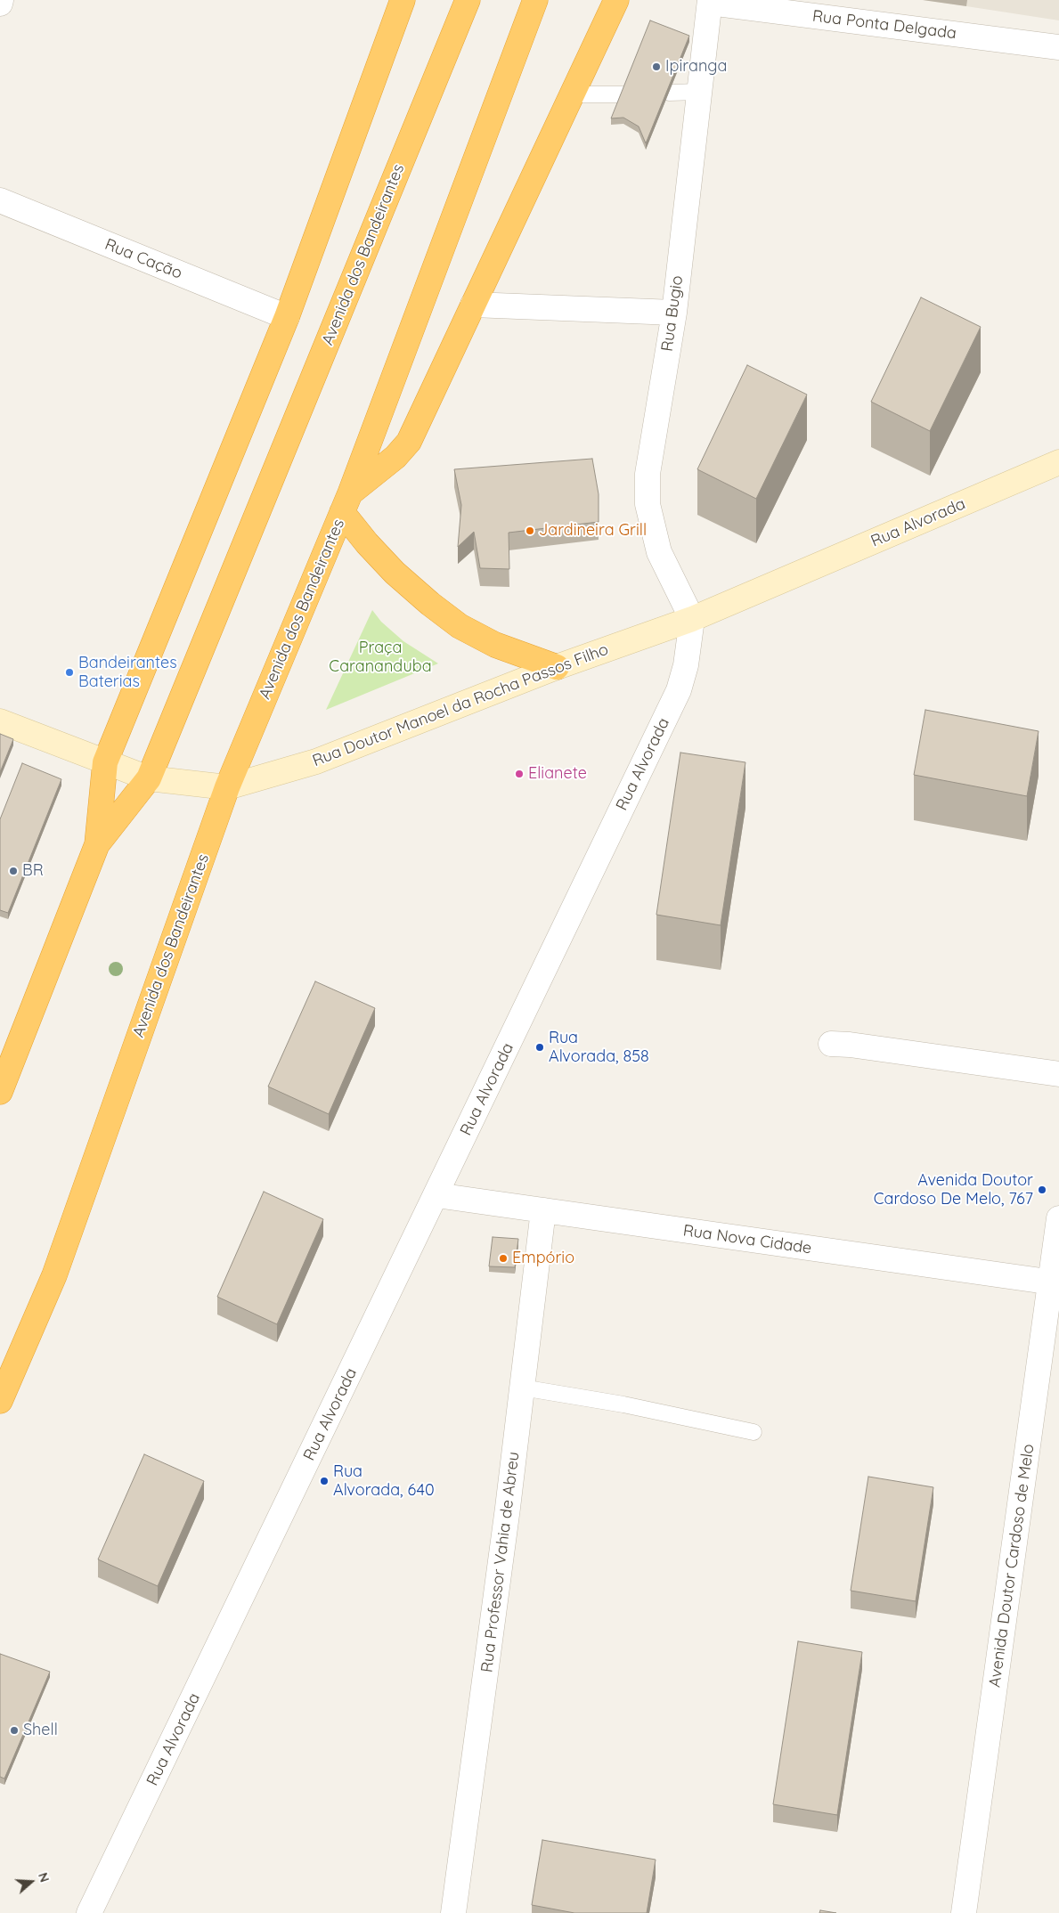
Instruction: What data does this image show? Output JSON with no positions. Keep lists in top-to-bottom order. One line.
{"streets":{"highway":["Avenida dos Bandeirantes"],"street":["Rua Ponta Delgada","Rua Cação","Rua Bugio","Rua Alvorada","Rua Doutor Manoel da Rocha Passos Filho","Rua Nova Cidade","Rua Professor Vahia de Abreu","Avenida Doutor Cardoso de Melo"]},"crossings":[["Rua Ponta Delgada","Rua Bugio"],["Avenida dos Bandeirantes","Rua Cação"],["Avenida dos Bandeirantes","Rua Doutor Manoel da Rocha Passos Filho"],["Rua Bugio","Rua Alvorada"],["Rua Bugio","Rua Doutor Manoel da Rocha Passos Filho"],["Rua Alvorada","Rua Doutor Manoel da Rocha Passos Filho"],["Rua Alvorada","Rua Nova Cidade"],["Rua Nova Cidade","Rua Professor Vahia de Abreu"],["Rua Nova Cidade","Avenida Doutor Cardoso de Melo"]],"parks":["Praça Carananduba"],"places":["Ipiranga","Jardineira Grill","Bandeirantes Baterias","Elianete","BR","Rua Alvorada, 858","Avenida Doutor Cardoso De Melo, 767","Empório","Rua Alvorada, 640","Shell"],"north":"right"}
